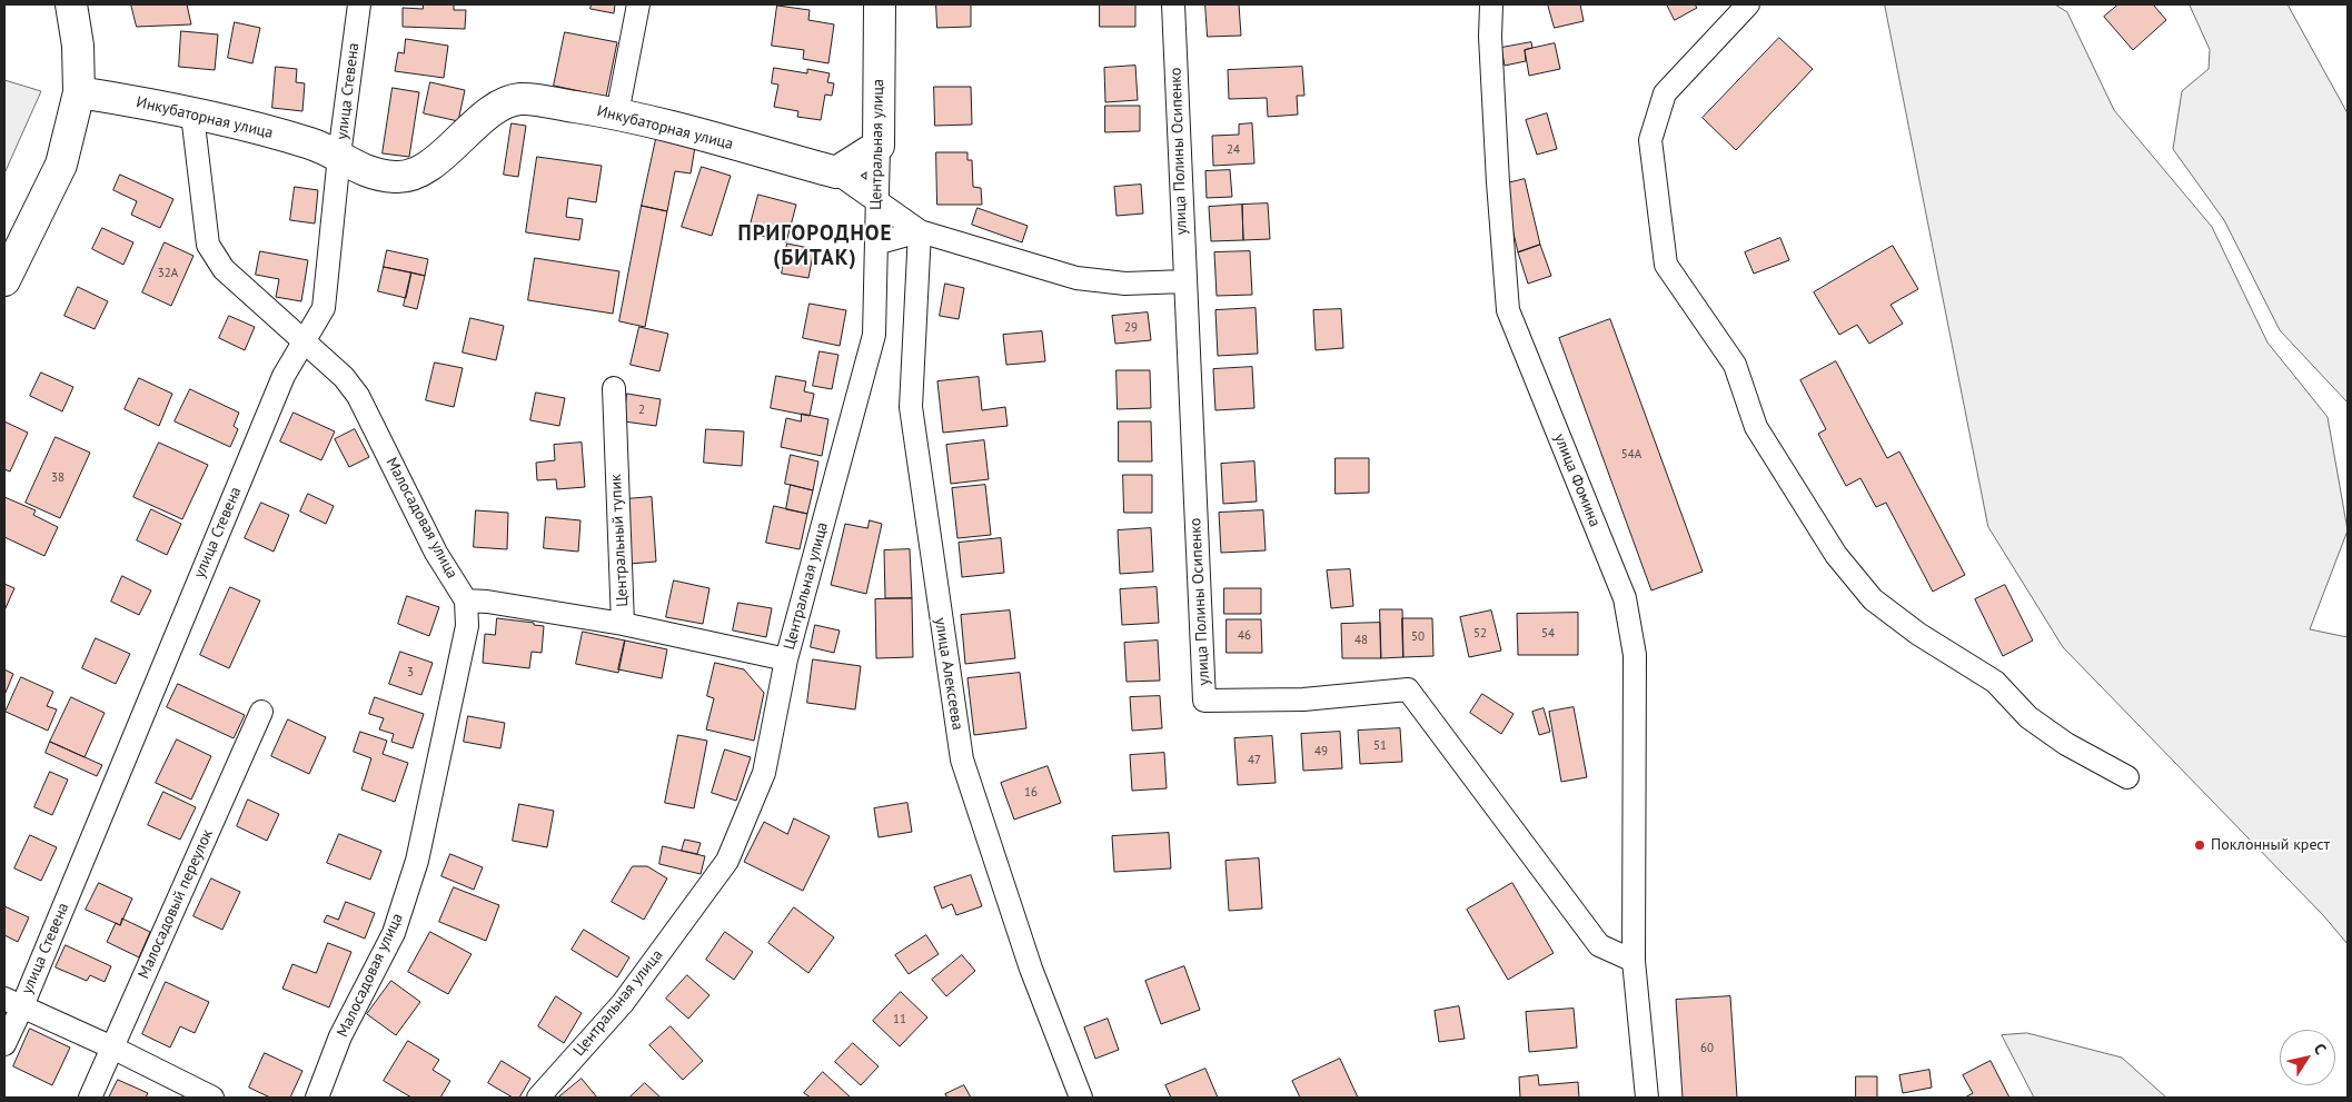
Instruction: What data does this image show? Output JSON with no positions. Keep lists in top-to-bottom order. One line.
{"streets":{"street":["улица Стевена","Инкубаторная улица","Центральная улица","улица Полины Осипенко","улица Фомина","Малосадовая улица","Центральный тупик","улица Алексеева","Малосадовый переулок"]},"crossings":[["улица Стевена","Инкубаторная улица"],["улица Стевена","Малосадовая улица"],["Инкубаторная улица","Центральная улица"],["Инкубаторная улица","Малосадовая улица"],["Инкубаторная улица","улица Алексеева"],["Центральная улица","Центральный тупик"],["улица Полины Осипенко","улица Фомина"]],"districts":["ПРИГОРОДНОЕ (БИТАК)"],"places":["Поклонный крест"],"house_numbers":["24","32А","29","2","54А","38","52","54","46","50","48","3","51","49","47","16","11","60"],"north":"top right"}
